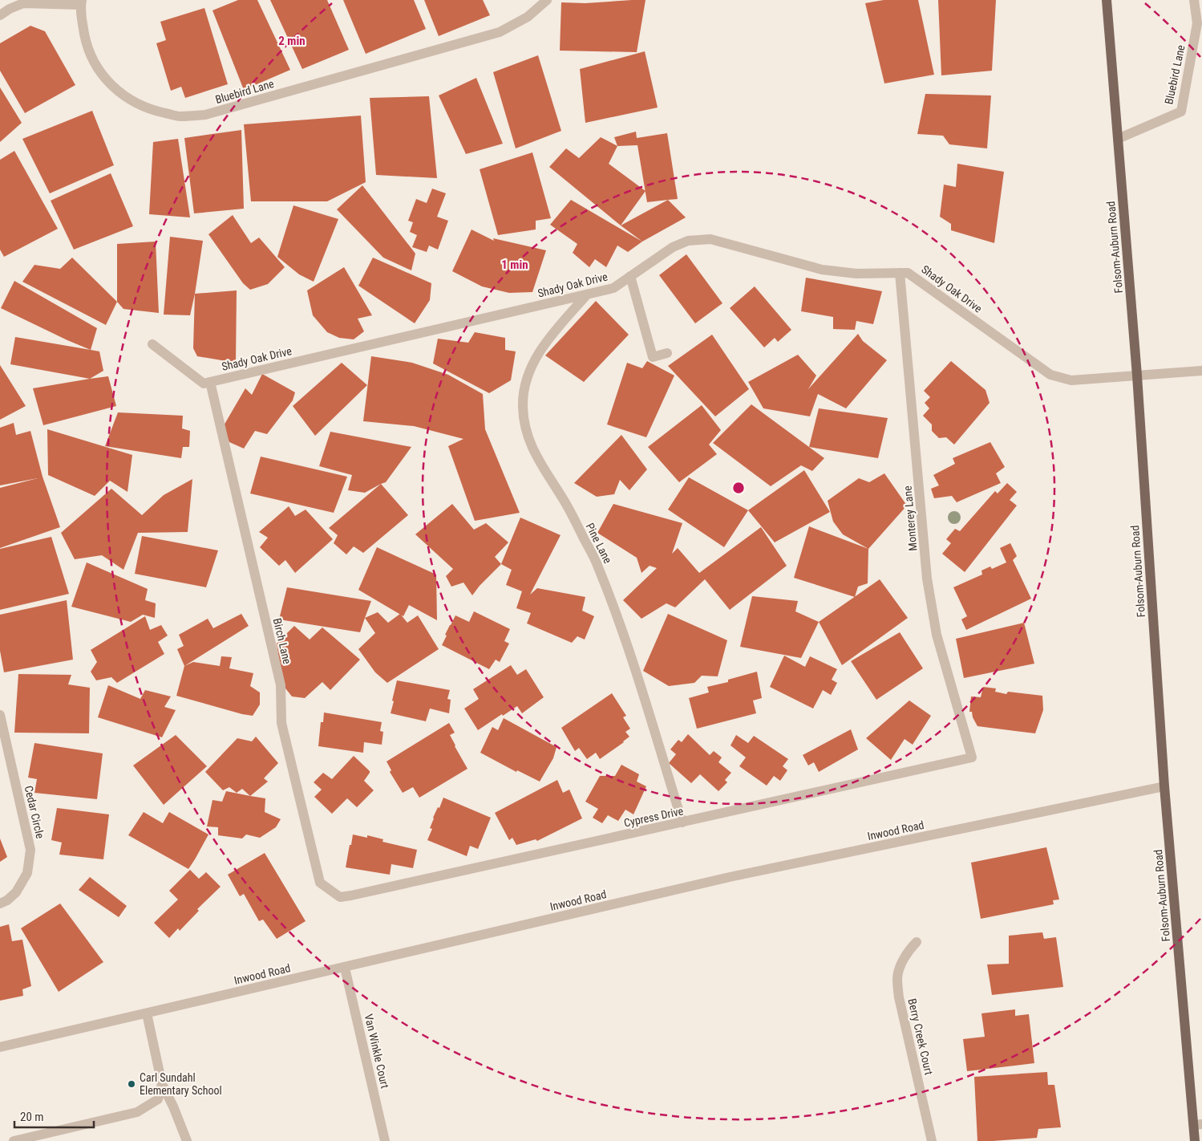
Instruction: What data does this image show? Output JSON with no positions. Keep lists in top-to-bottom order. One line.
{"streets":{"main road":["Folsom-Auburn Road"],"street":["Bluebird Lane","Shady Oak Drive","Monterey Lane","Pine Lane","Birch Lane","Cedar Circle","Cypress Drive","Inwood Road","Berry Creek Court","Van Winkle Court"]},"crossings":[["Bluebird Lane","Folsom-Auburn Road"],["Folsom-Auburn Road","Shady Oak Drive"],["Folsom-Auburn Road","Inwood Road"],["Shady Oak Drive","Monterey Lane"],["Shady Oak Drive","Pine Lane"],["Shady Oak Drive","Birch Lane"],["Monterey Lane","Cypress Drive"],["Pine Lane","Cypress Drive"],["Birch Lane","Cypress Drive"],["Inwood Road","Van Winkle Court"]],"places":["Carl Sundahl Elementary School"],"scale_bar":"20 m","rings":["2 min","1 min"]}
